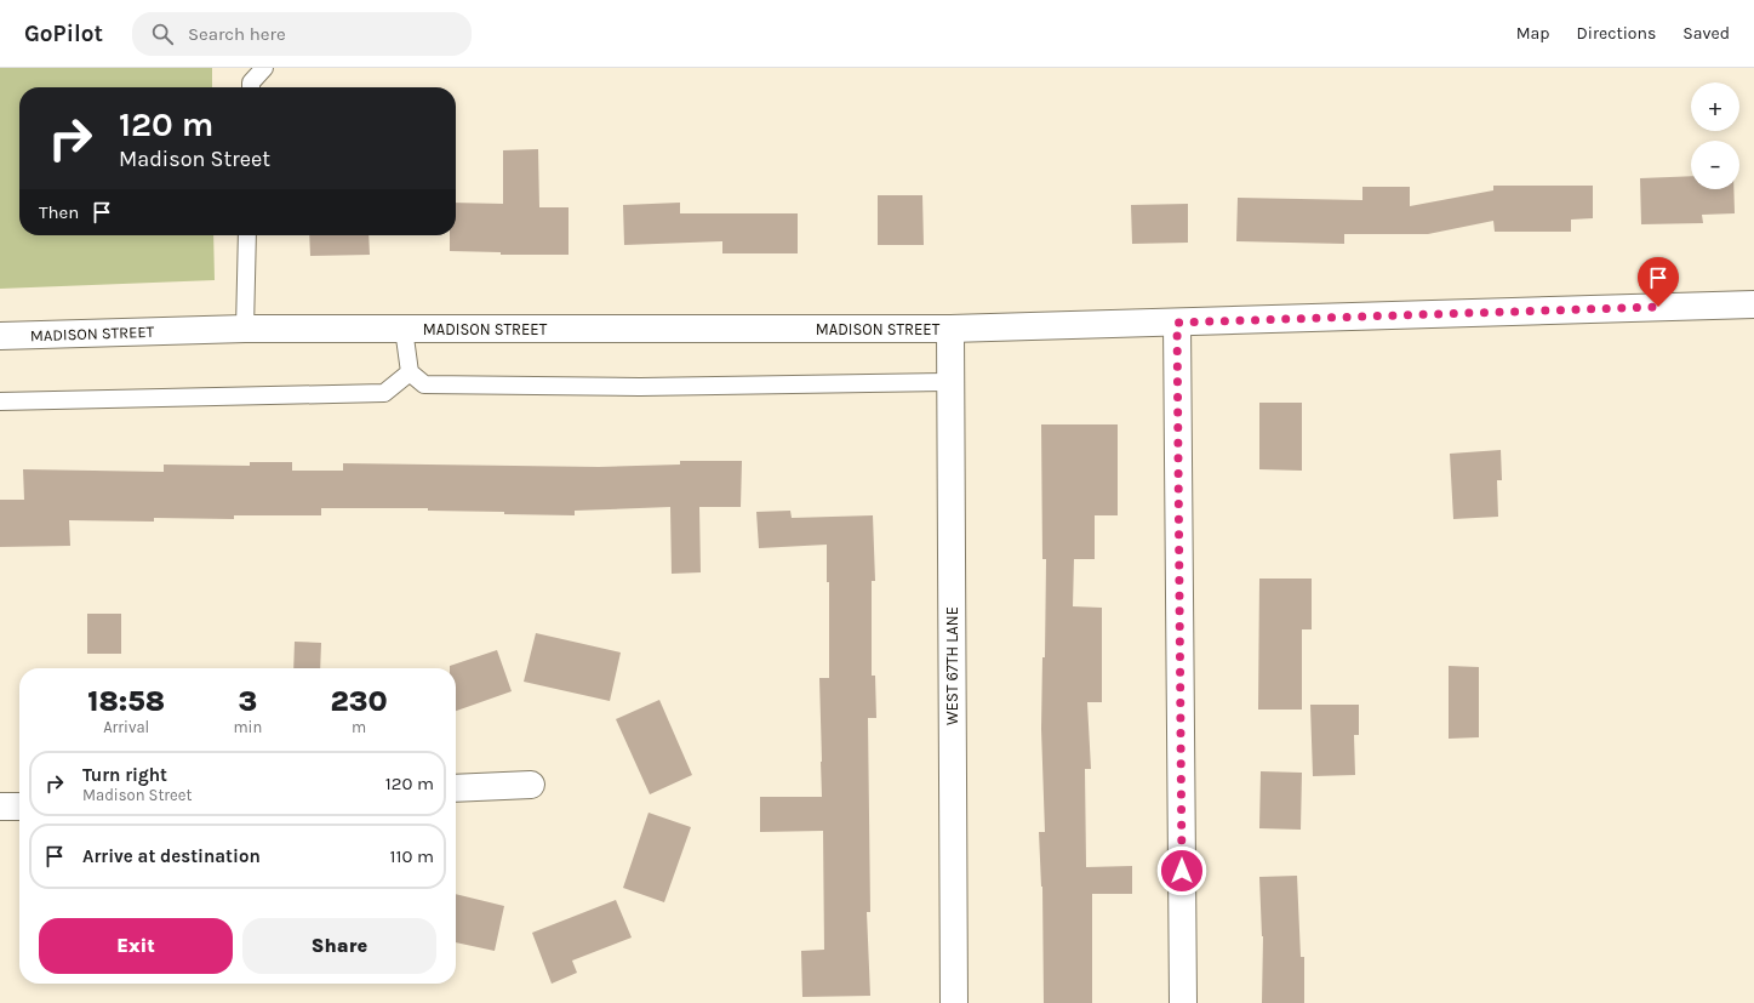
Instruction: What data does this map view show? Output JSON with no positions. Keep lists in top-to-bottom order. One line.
{"streets":{"street":["MADISON STREET","WEST 67TH LANE"]},"crossings":[["MADISON STREET","WEST 67TH LANE"]],"page":{"header":"GoPilot","search":"Search here","nav":["Map","Directions","Saved"],"map_buttons":["+","−"],"turn":["120 m","Madison Street"],"then":"Then","eta":["18:58","Arrival","3","min","230","m"],"list":[{"name":"Turn right","note":"Madison Street","value":"120 m"},{"name":"Arrive at destination","value":"110 m"}],"buttons":["Exit","Share"]}}
